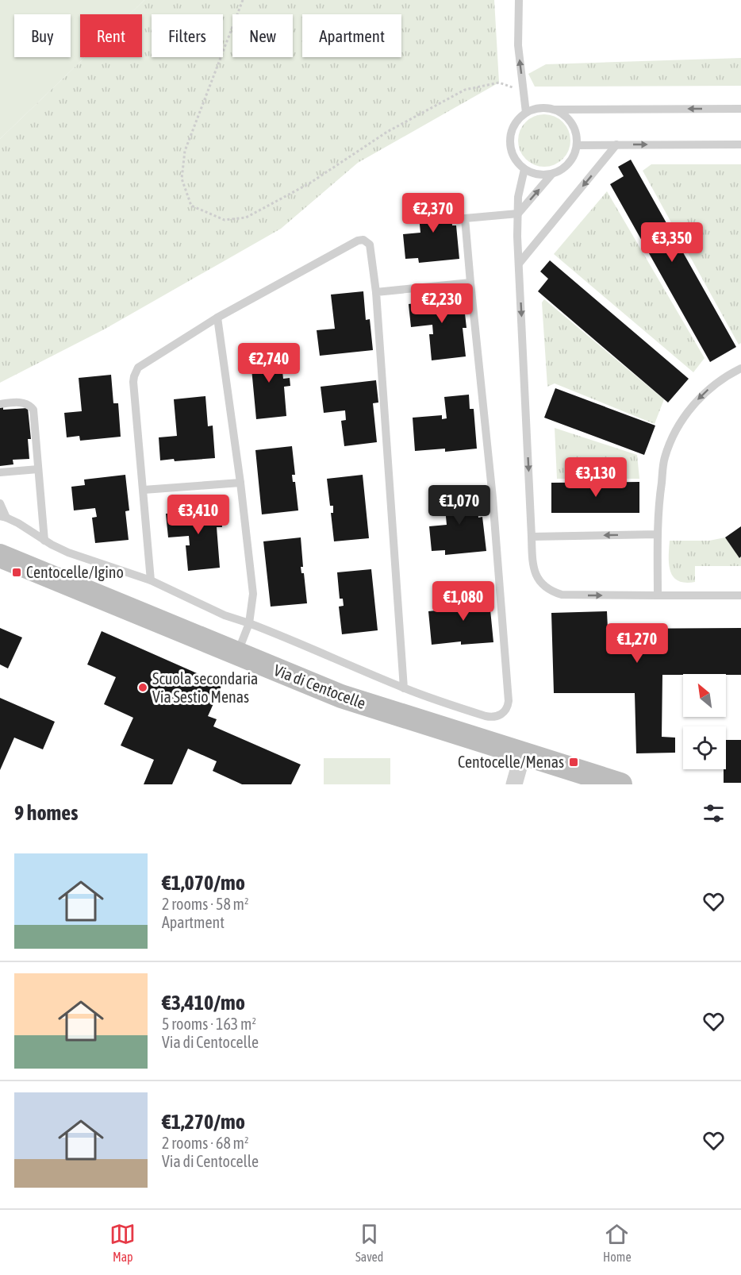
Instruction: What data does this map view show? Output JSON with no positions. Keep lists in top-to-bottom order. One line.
{"streets":{"street":["Via di Centocelle"]},"places":{"transit":["Centocelle/Igino","Centocelle/Menas"],"other":["Scuola secondaria Via Sestio Menas"]},"north":"top left","page":{"chip":["Buy","Rent","Filters","New","Apartment"],"price":["€2,370","€3,350","€2,230","€2,740","€3,130","€1,070","€3,410","€1,080","€1,270"],"heading":"9 homes","list":[{"name":"€1,070/mo","note":"2 rooms · 58 m² · Apartment"},{"name":"€3,410/mo","note":"5 rooms · 163 m² · Via di Centocelle"},{"name":"€1,270/mo","note":"2 rooms · 68 m² · Via di Centocelle"}],"tabs":["Map","Saved","Home"]}}
